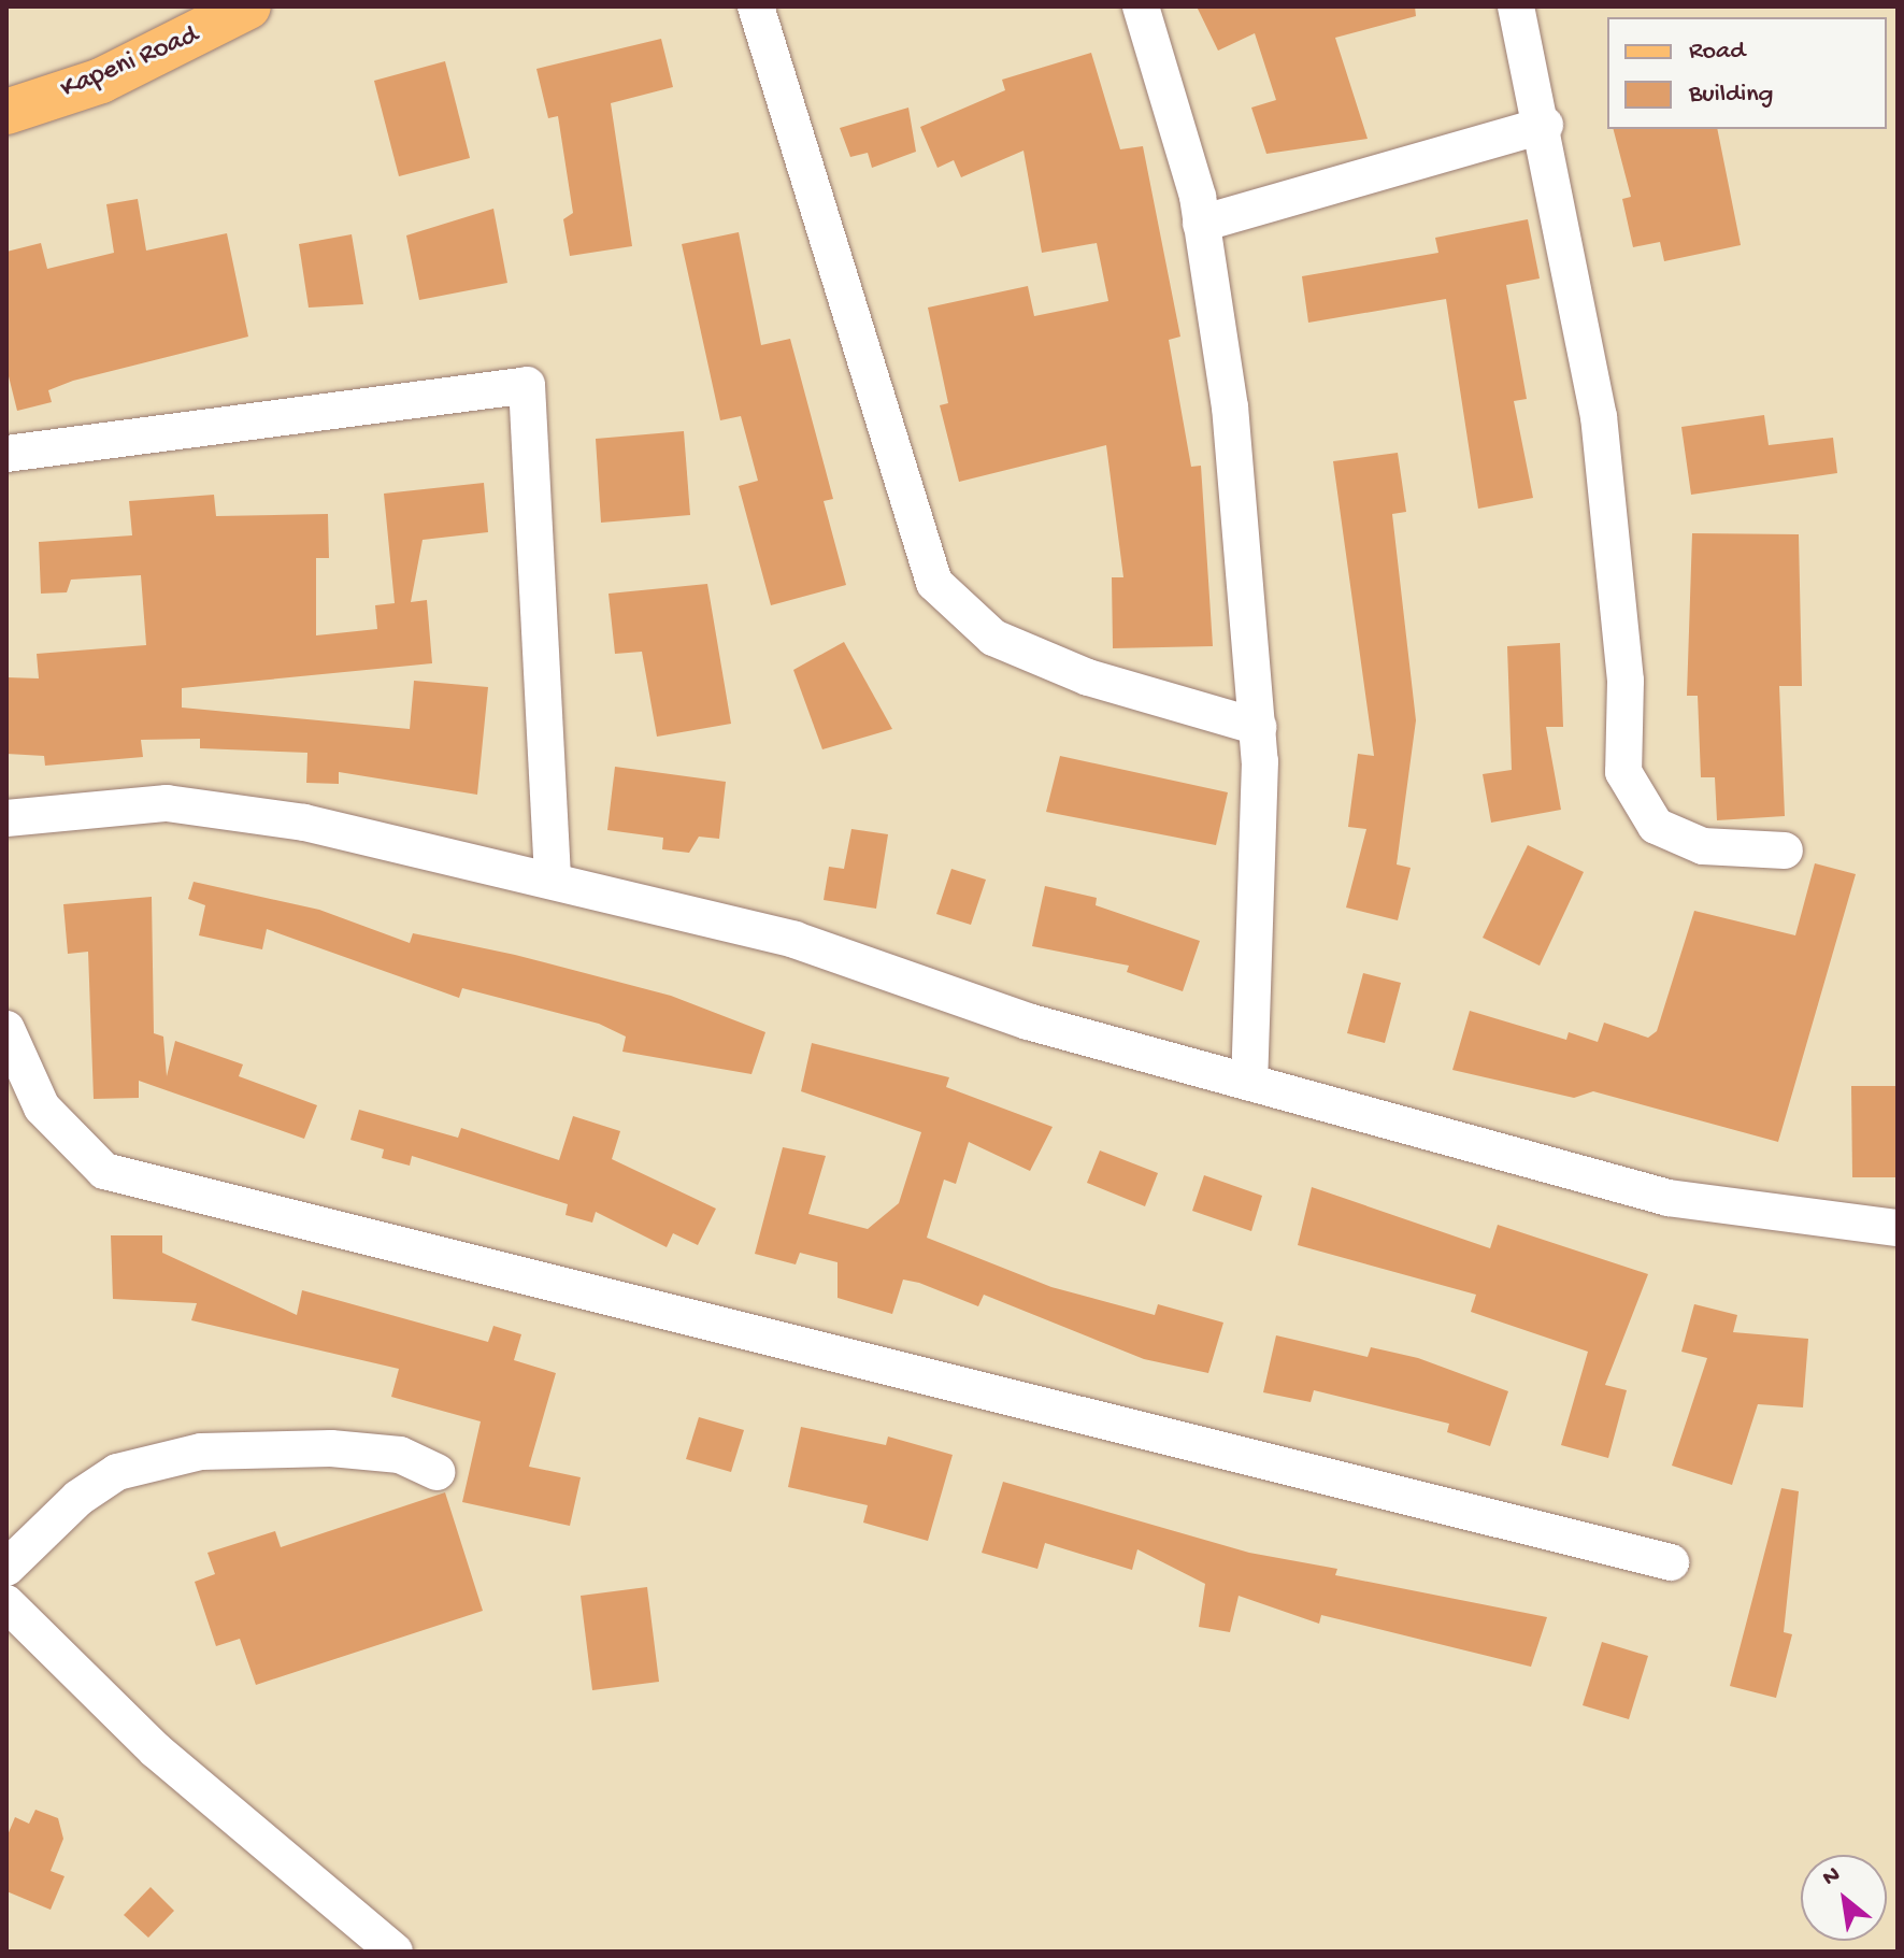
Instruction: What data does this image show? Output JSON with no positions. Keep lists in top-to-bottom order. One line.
{"streets":{"main road":["Kapeni Road"]},"legend":["Road","Building"],"north":"top left"}
